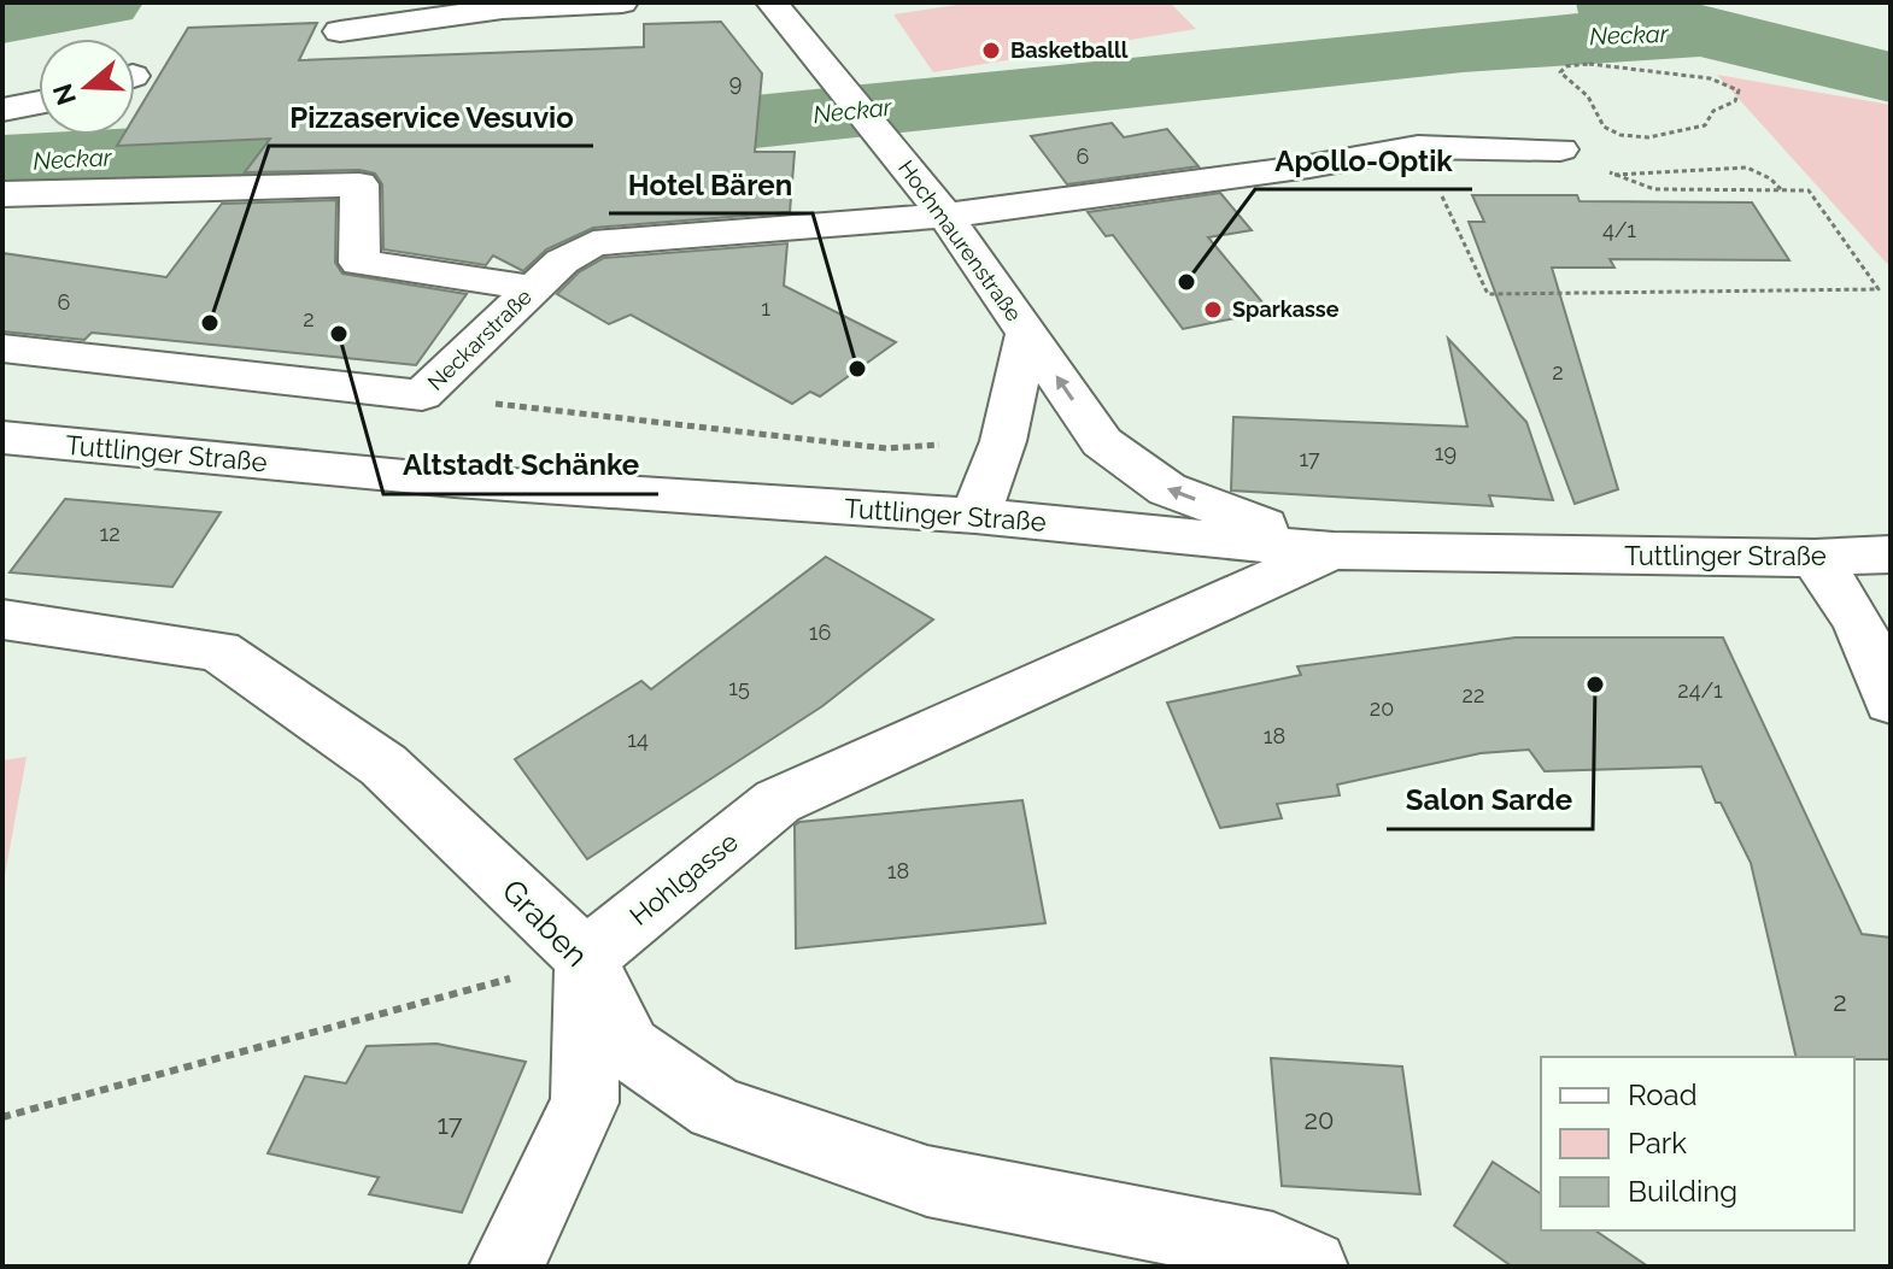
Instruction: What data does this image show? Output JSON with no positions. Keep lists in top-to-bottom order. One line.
{"streets":{"street":["Hochmaurenstraße","Neckarstraße","Tuttlinger Straße","Hohlgasse","Graben"]},"crossings":[["Hochmaurenstraße","Neckarstraße"],["Hochmaurenstraße","Tuttlinger Straße"],["Tuttlinger Straße","Hohlgasse"],["Hohlgasse","Graben"]],"water":["Neckar"],"places":["Basketballl","Apollo-Optik","Sparkasse","Pizzaservice Vesuvio","Altstadt Schänke","Hotel Bären","Salon Sarde"],"house_numbers":["9","6","4/1","6","1","2","2","19","17","12","16","15","24/1","22","20","18","14","18","2","20","17"],"legend":["Road","Park","Building"],"north":"left"}
